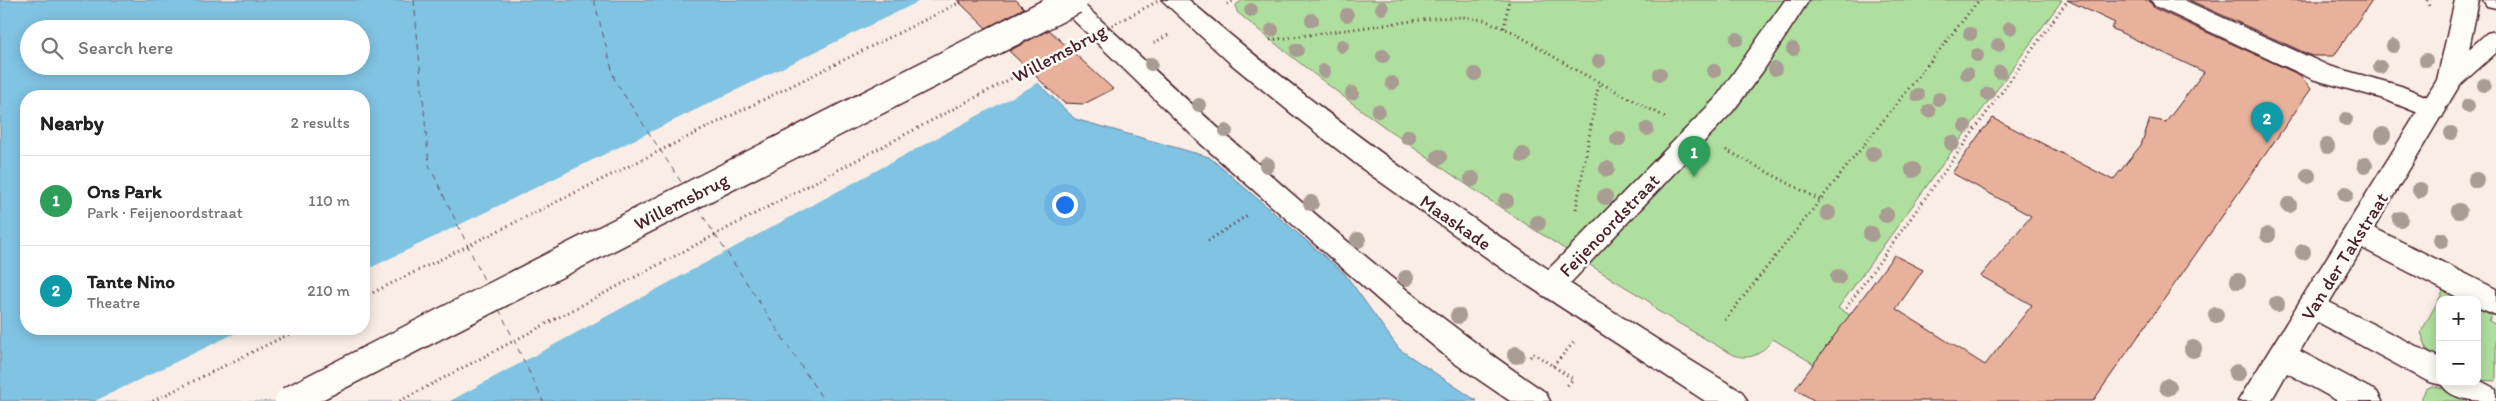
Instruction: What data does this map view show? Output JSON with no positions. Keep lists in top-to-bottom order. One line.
{"streets":{"street":["Willemsbrug","Maaskade","Feijenoordstraat","Van der Takstraat"]},"crossings":[["Maaskade","Feijenoordstraat"]],"page":{"search":"Search here","heading":["Nearby","2 results"],"pins":["2","1"],"list":[{"mark":"1","name":"Ons Park","note":"Park · Feijenoordstraat","value":"110 m"},{"mark":"2","name":"Tante Nino","note":"Theatre","value":"210 m"}],"map_buttons":["+","−"]}}
